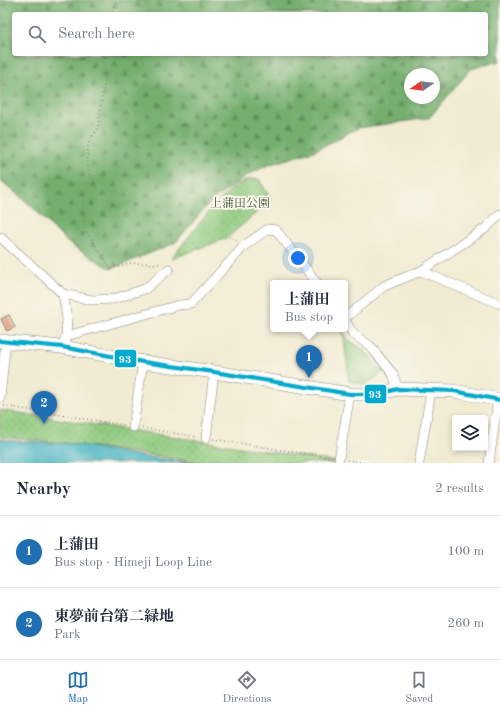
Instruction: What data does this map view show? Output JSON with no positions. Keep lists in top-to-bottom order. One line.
{"parks":["上蒲田公園"],"lines":["transit line 93"],"north":"left","page":{"search":"Search here","popup":["上蒲田","Bus stop"],"pins":["1","2"],"heading":["Nearby","2 results"],"list":[{"mark":"1","name":"上蒲田","note":"Bus stop · Himeji Loop Line","value":"100 m"},{"mark":"2","name":"東夢前台第二緑地","note":"Park","value":"260 m"}],"nav":["Map","Directions","Saved"]}}
